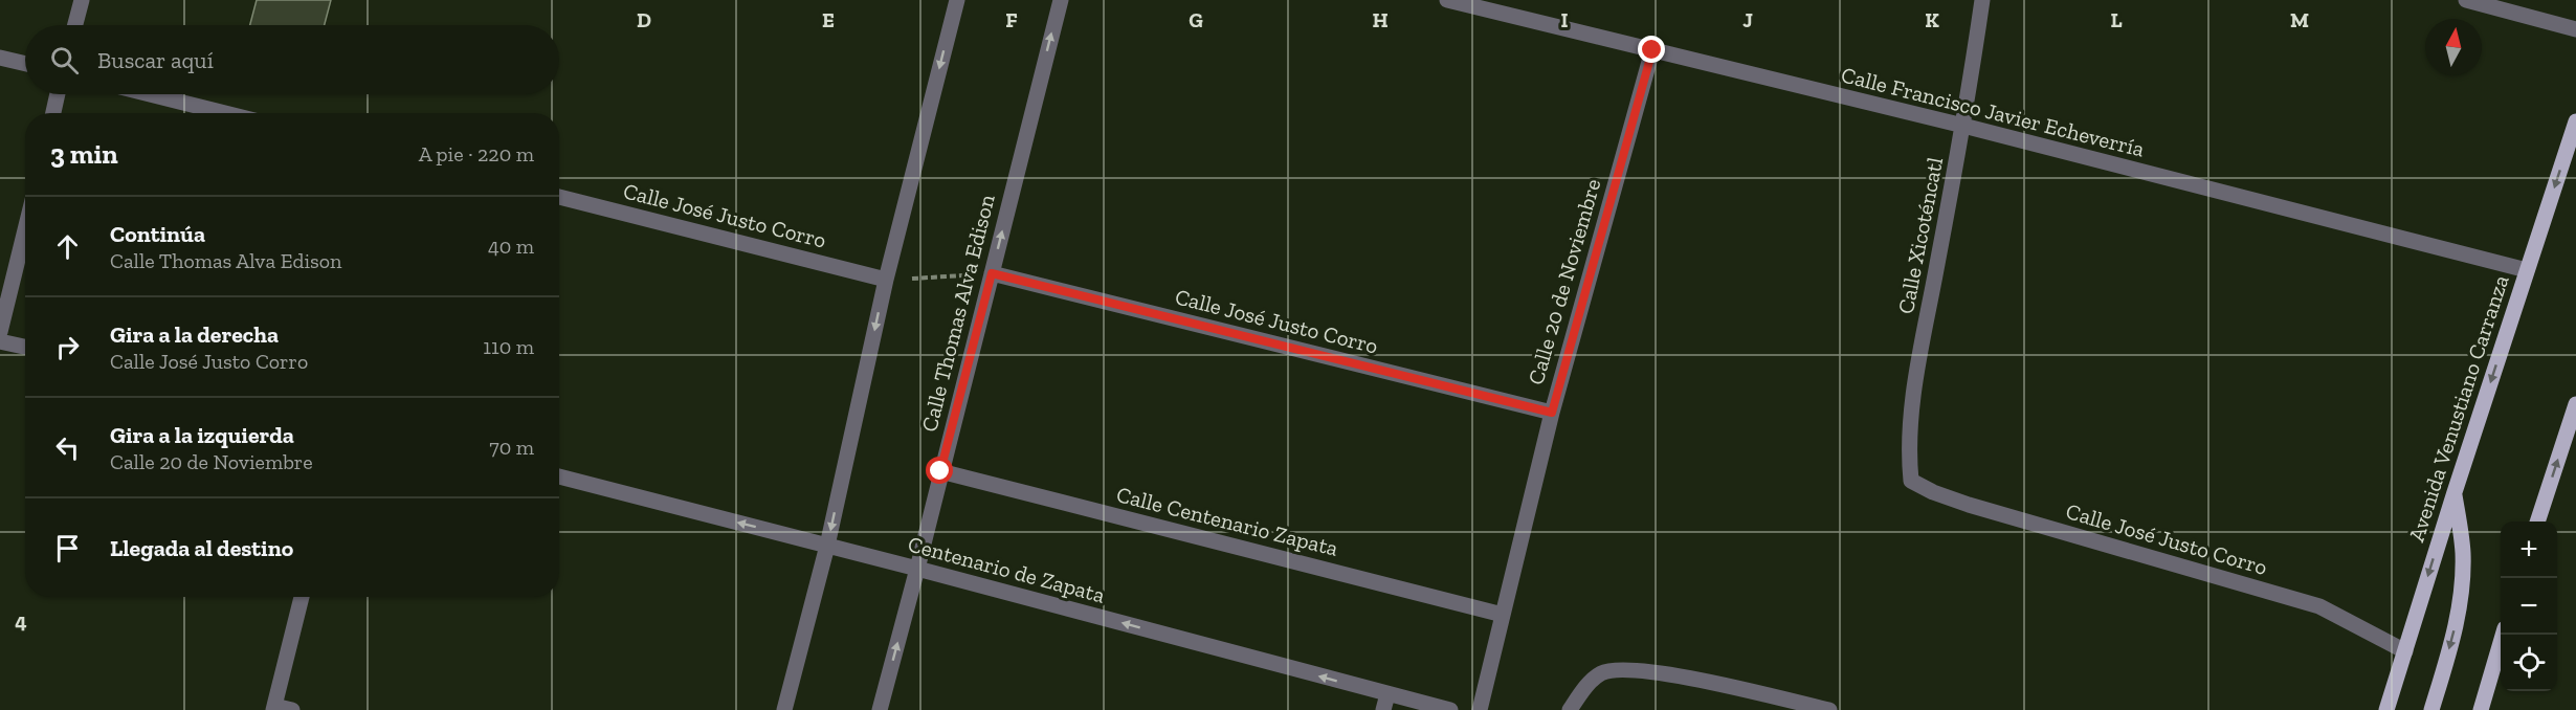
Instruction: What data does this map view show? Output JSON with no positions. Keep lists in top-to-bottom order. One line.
{"streets":{"main road":["Avenida Venustiano Carranza"],"street":["Calle Francisco Javier Echeverría","Calle José Justo Corro","Calle Xicoténcatl","Calle 20 de Noviembre","Calle Thomas Alva Edison","Calle Centenario Zapata","Centenario de Zapata"]},"crossings":[["Calle Francisco Javier Echeverría","Calle Xicoténcatl"],["Calle Francisco Javier Echeverría","Calle 20 de Noviembre"],["Calle Francisco Javier Echeverría","Avenida Venustiano Carranza"],["Calle José Justo Corro","Calle Xicoténcatl"],["Calle José Justo Corro","Calle 20 de Noviembre"],["Calle José Justo Corro","Calle Thomas Alva Edison"],["Calle José Justo Corro","Avenida Venustiano Carranza"],["Calle 20 de Noviembre","Calle Centenario Zapata"],["Calle Thomas Alva Edison","Calle Centenario Zapata"],["Calle Thomas Alva Edison","Centenario de Zapata"]],"one_way":["Centenario de Zapata"],"north":"top","page":{"search":"Buscar aquí","heading":["3 min","A pie · 220 m"],"list":[["Continúa","Calle Thomas Alva Edison","40 m"],["Gira a la derecha","Calle José Justo Corro","110 m"],["Gira a la izquierda","Calle 20 de Noviembre","70 m"],"Llegada al destino"],"map_buttons":["+","−"]},"grid":{"columns":["D","E","F","G","H","I","J","K","L","M"],"rows":["4"]}}
